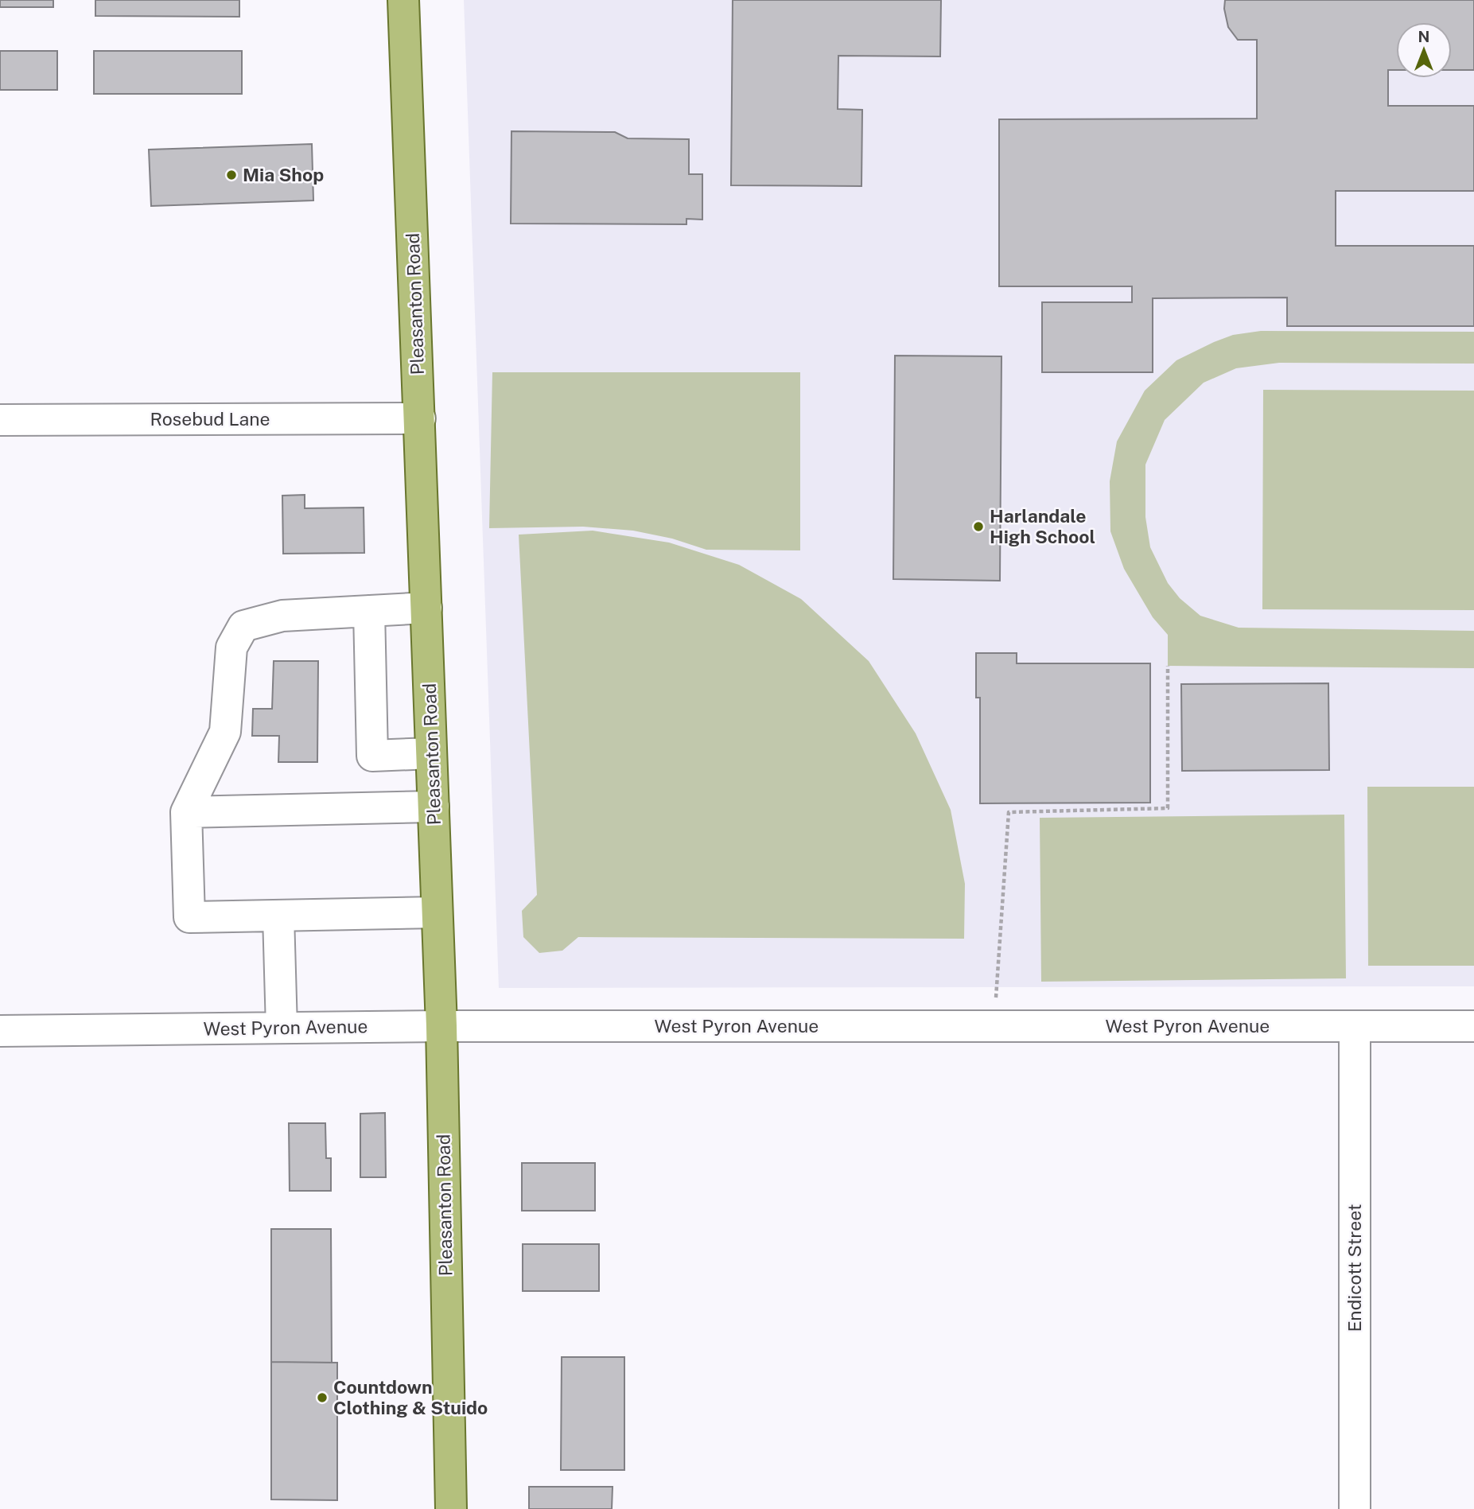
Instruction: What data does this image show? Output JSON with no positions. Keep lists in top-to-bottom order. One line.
{"streets":{"main road":["Pleasanton Road"],"street":["Rosebud Lane","West Pyron Avenue","Endicott Street"]},"crossings":[["Pleasanton Road","Rosebud Lane"],["Pleasanton Road","West Pyron Avenue"],["West Pyron Avenue","Endicott Street"]],"places":["Mia Shop","Harlandale High School","Countdown Clothing & Stuido"],"north":"top"}
